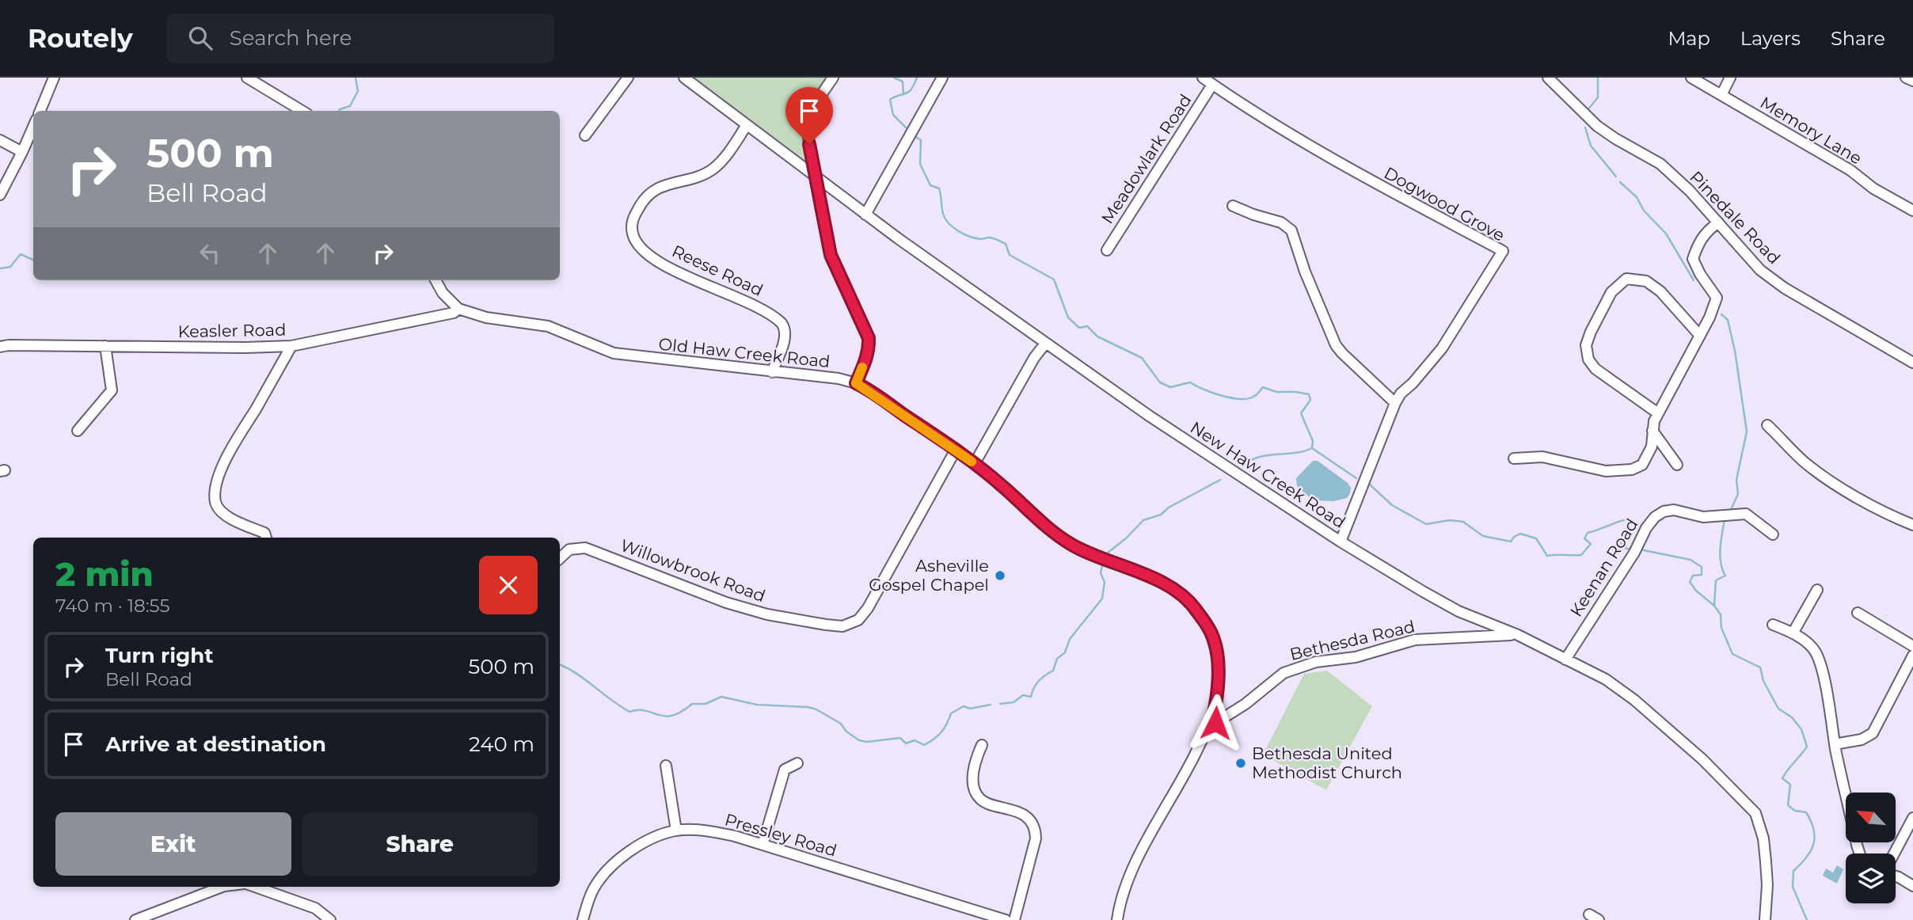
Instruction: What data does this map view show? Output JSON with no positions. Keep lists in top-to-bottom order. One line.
{"streets":{"street":["Memory Lane","Meadowlark Road","Dogwood Grove","Pinedale Road","Reese Road","Keasler Road","Old Haw Creek Road","New Haw Creek Road","Keenan Road","Willowbrook Road","Bethesda Road","Pressley Road"]},"crossings":[["Meadowlark Road","Dogwood Grove"],["Dogwood Grove","New Haw Creek Road"],["Reese Road","Old Haw Creek Road"],["Reese Road","New Haw Creek Road"],["Keasler Road","Old Haw Creek Road"],["Old Haw Creek Road","Willowbrook Road"],["Old Haw Creek Road","Bethesda Road"],["New Haw Creek Road","Keenan Road"],["New Haw Creek Road","Bethesda Road"]],"places":["Asheville Gospel Chapel","Bethesda United Methodist Church"],"north":"top left","page":{"header":"Routely","search":"Search here","nav":["Map","Layers","Share"],"turn":["500 m","Bell Road"],"heading":["2 min","740 m · 18:55"],"list":[{"name":"Turn right","note":"Bell Road","value":"500 m"},{"name":"Arrive at destination","value":"240 m"}],"buttons":["Exit","Share"]}}
